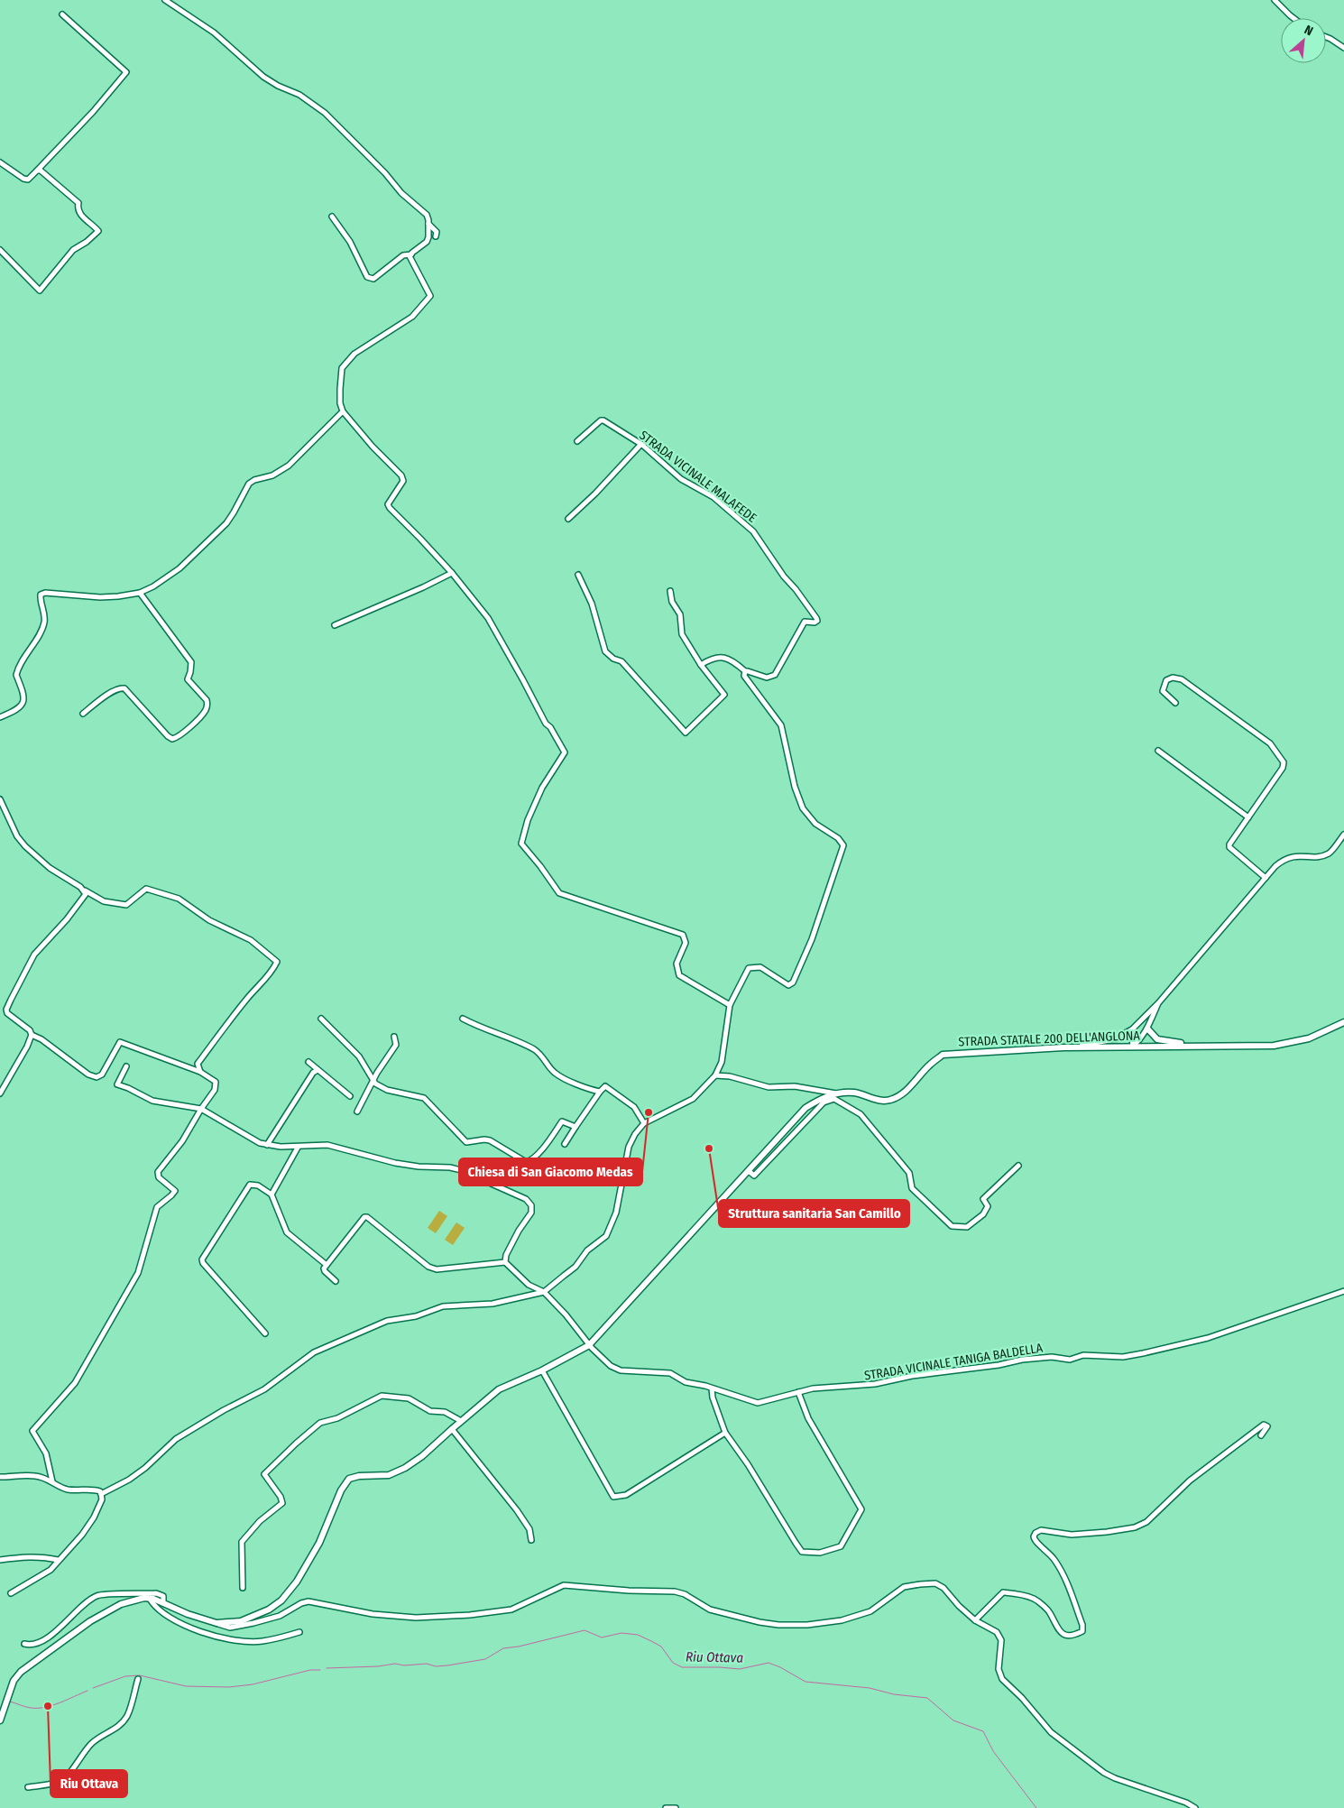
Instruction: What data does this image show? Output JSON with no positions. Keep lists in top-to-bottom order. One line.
{"streets":{"main road":["STRADA STATALE 200 DELL'ANGLONA"],"street":["STRADA VICINALE MALAFEDE","STRADA VICINALE TANIGA BALDELLA"]},"crossings":[["STRADA STATALE 200 DELL'ANGLONA","STRADA VICINALE TANIGA BALDELLA"]],"water":["Riu Ottava"],"places":["Chiesa di San Giacomo Medas","Struttura sanitaria San Camillo","Riu Ottava"],"north":"top right"}
